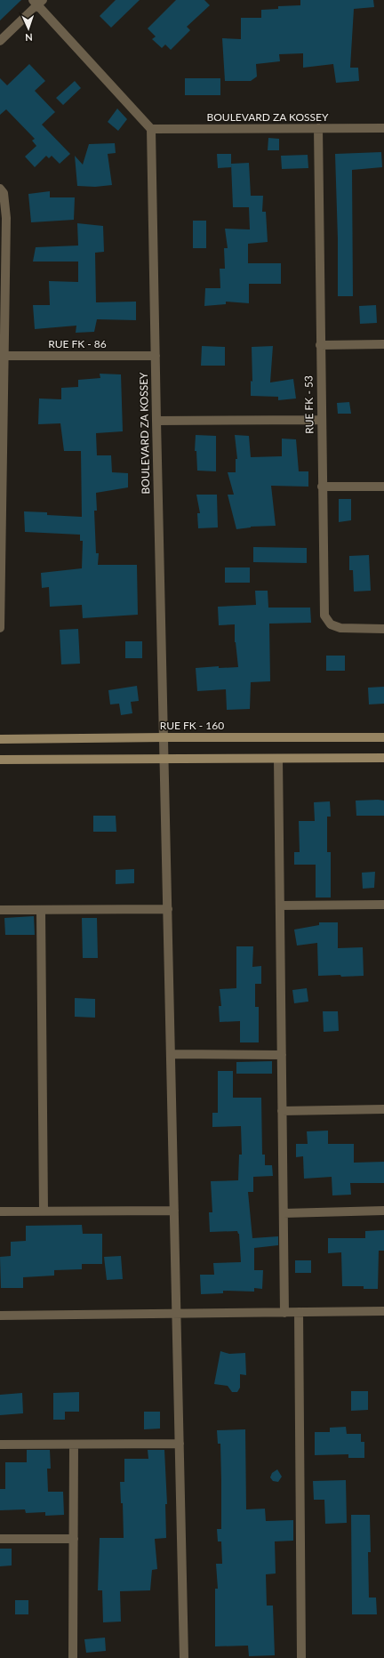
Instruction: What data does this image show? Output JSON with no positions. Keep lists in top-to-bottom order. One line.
{"streets":{"main road":["RUE FK - 160"],"street":["BOULEVARD ZA KOSSEY","RUE FK - 86","RUE FK - 53"]},"crossings":[["BOULEVARD ZA KOSSEY","RUE FK - 86"],["BOULEVARD ZA KOSSEY","RUE FK - 53"],["BOULEVARD ZA KOSSEY","RUE FK - 160"]],"north":"bottom"}
